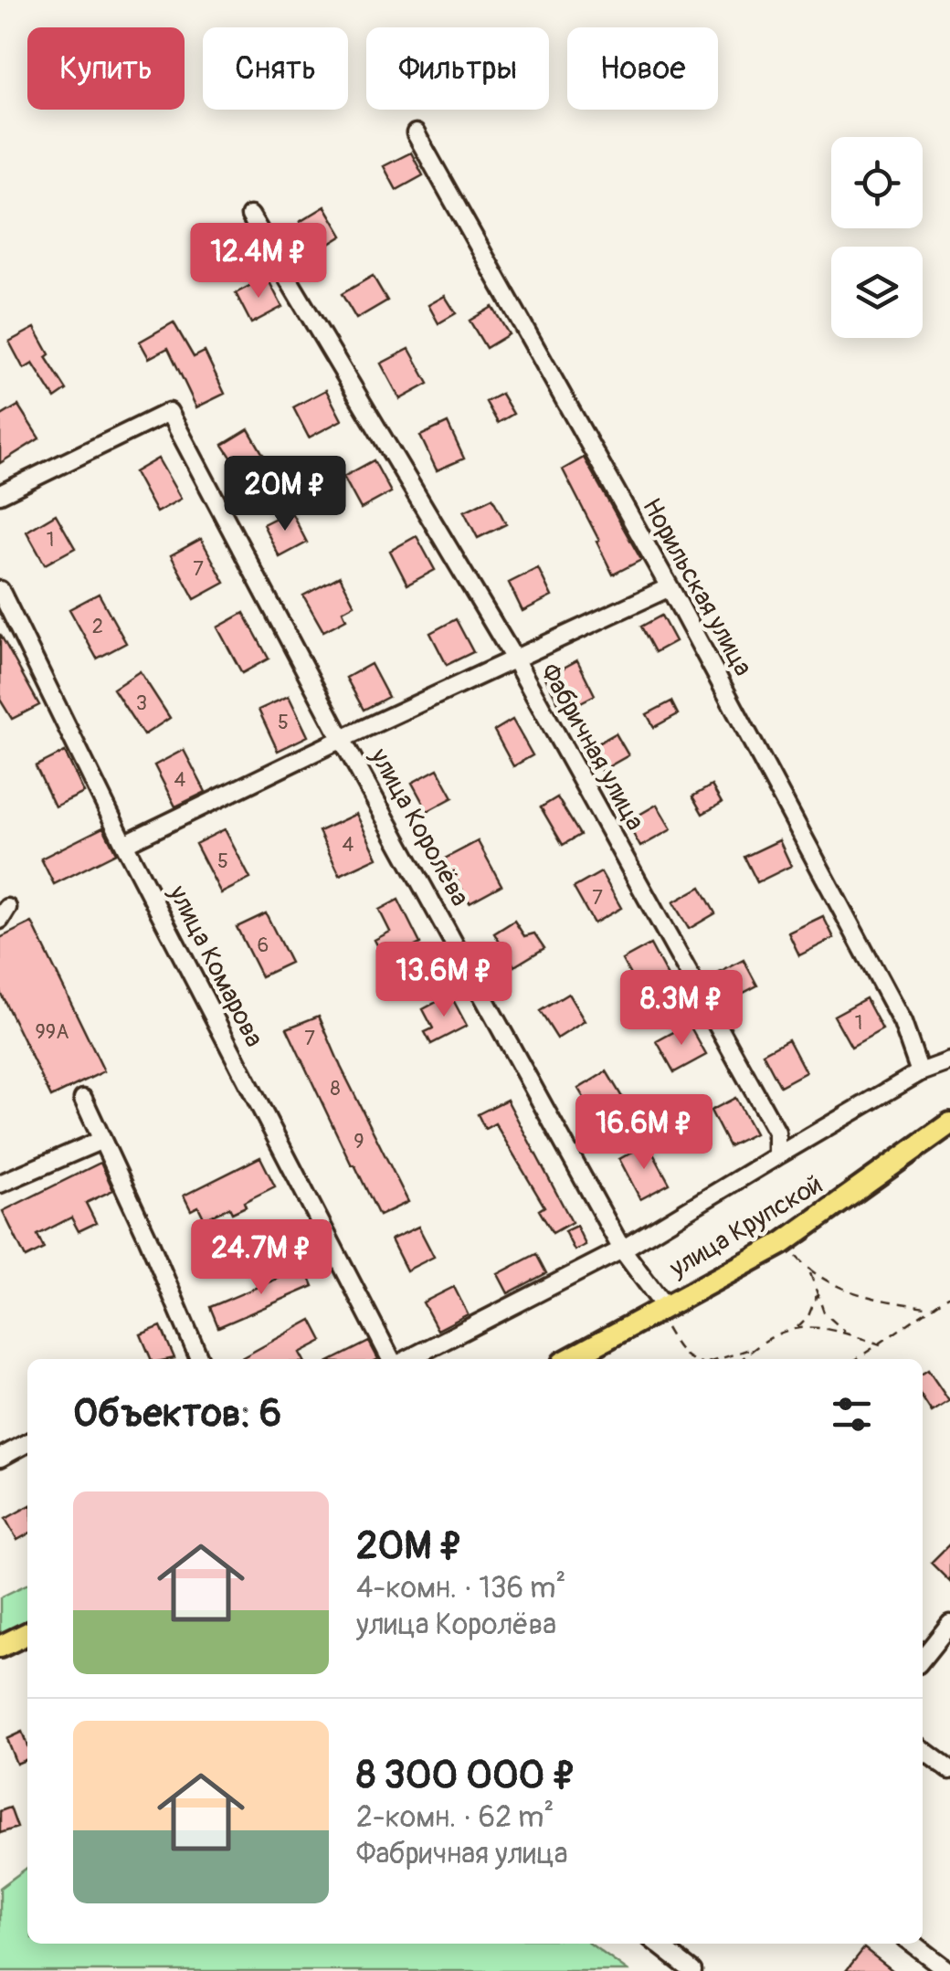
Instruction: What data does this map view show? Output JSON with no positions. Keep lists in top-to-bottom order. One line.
{"streets":{"main road":["улица Крупской"],"street":["Норильская улица","Фабричная улица","улица Королёва","улица Комарова"]},"crossings":[["улица Королёва","улица Крупской"]],"house_numbers":["1","7","2","3","5","4","4","5","7","6","1","99А","7","8","9"],"page":{"chip":["Купить","Снять","Фильтры","Новое"],"price":["12.4M ₽","20M ₽","13.6M ₽","8.3M ₽","16.6M ₽","24.7M ₽"],"heading":"Объектов: 6","list":[{"name":"20M ₽","note":"4-комн. · 136 m² · улица Королёва"},{"name":"8 300 000 ₽","note":"2-комн. · 62 m² · Фабричная улица"}]}}
